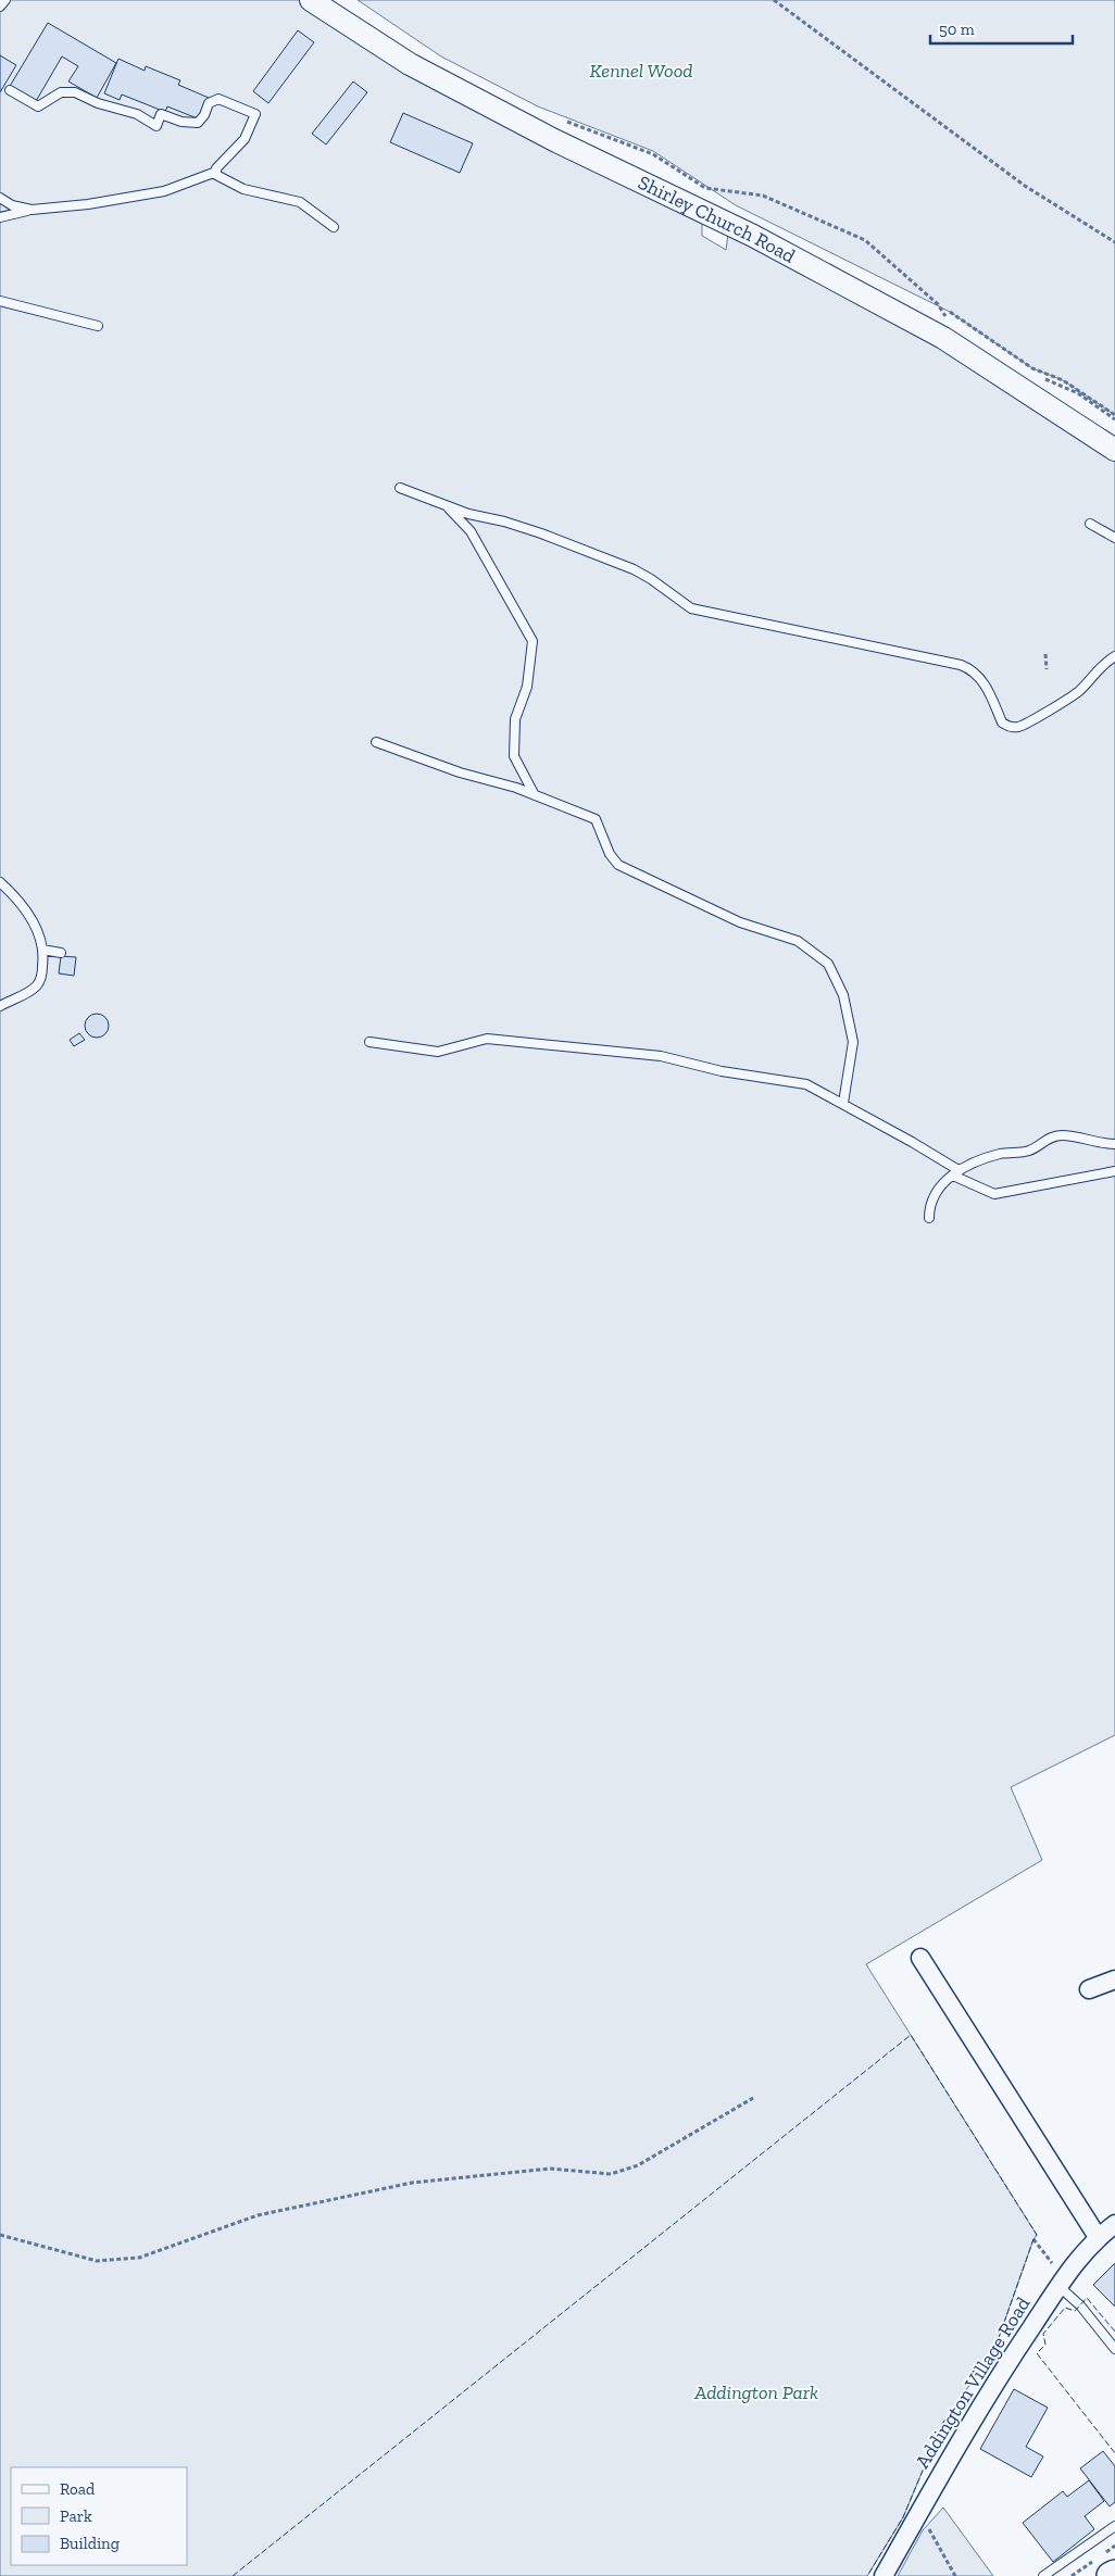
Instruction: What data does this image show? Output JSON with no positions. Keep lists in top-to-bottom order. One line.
{"streets":{"street":["Shirley Church Road","Addington Village Road"]},"parks":["Kennel Wood","Addington Park"],"legend":["Road","Park","Building"],"scale_bar":"50 m"}
